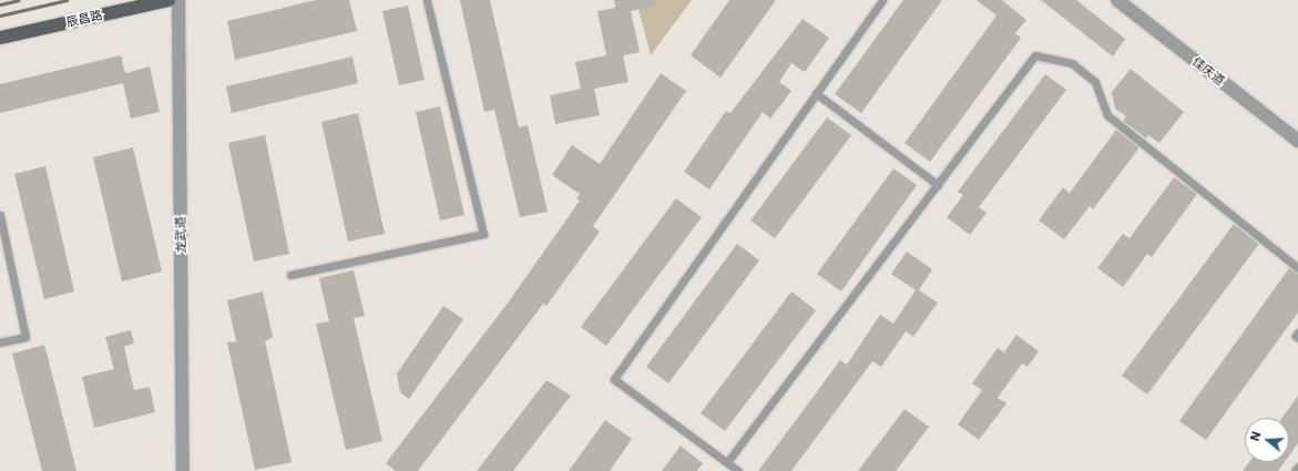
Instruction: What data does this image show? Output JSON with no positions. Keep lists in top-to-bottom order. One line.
{"streets":{"main road":["辰昌路"],"street":["佳庆道","龙武道"]},"north":"left"}
